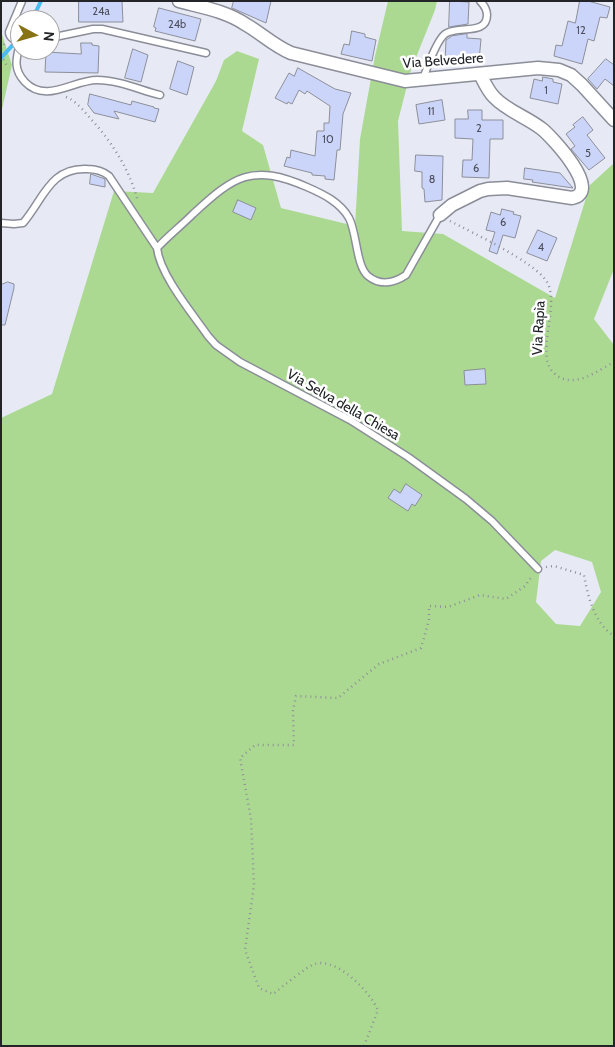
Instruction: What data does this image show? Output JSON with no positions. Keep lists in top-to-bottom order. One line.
{"streets":{"street":["Via Belvedere"],"lane":["Via Selva della Chiesa"],"path":["Via Rapìa"]},"house_numbers":["24a","24b","12","1","11","2","10","5","6","8","6","4"],"north":"right"}
